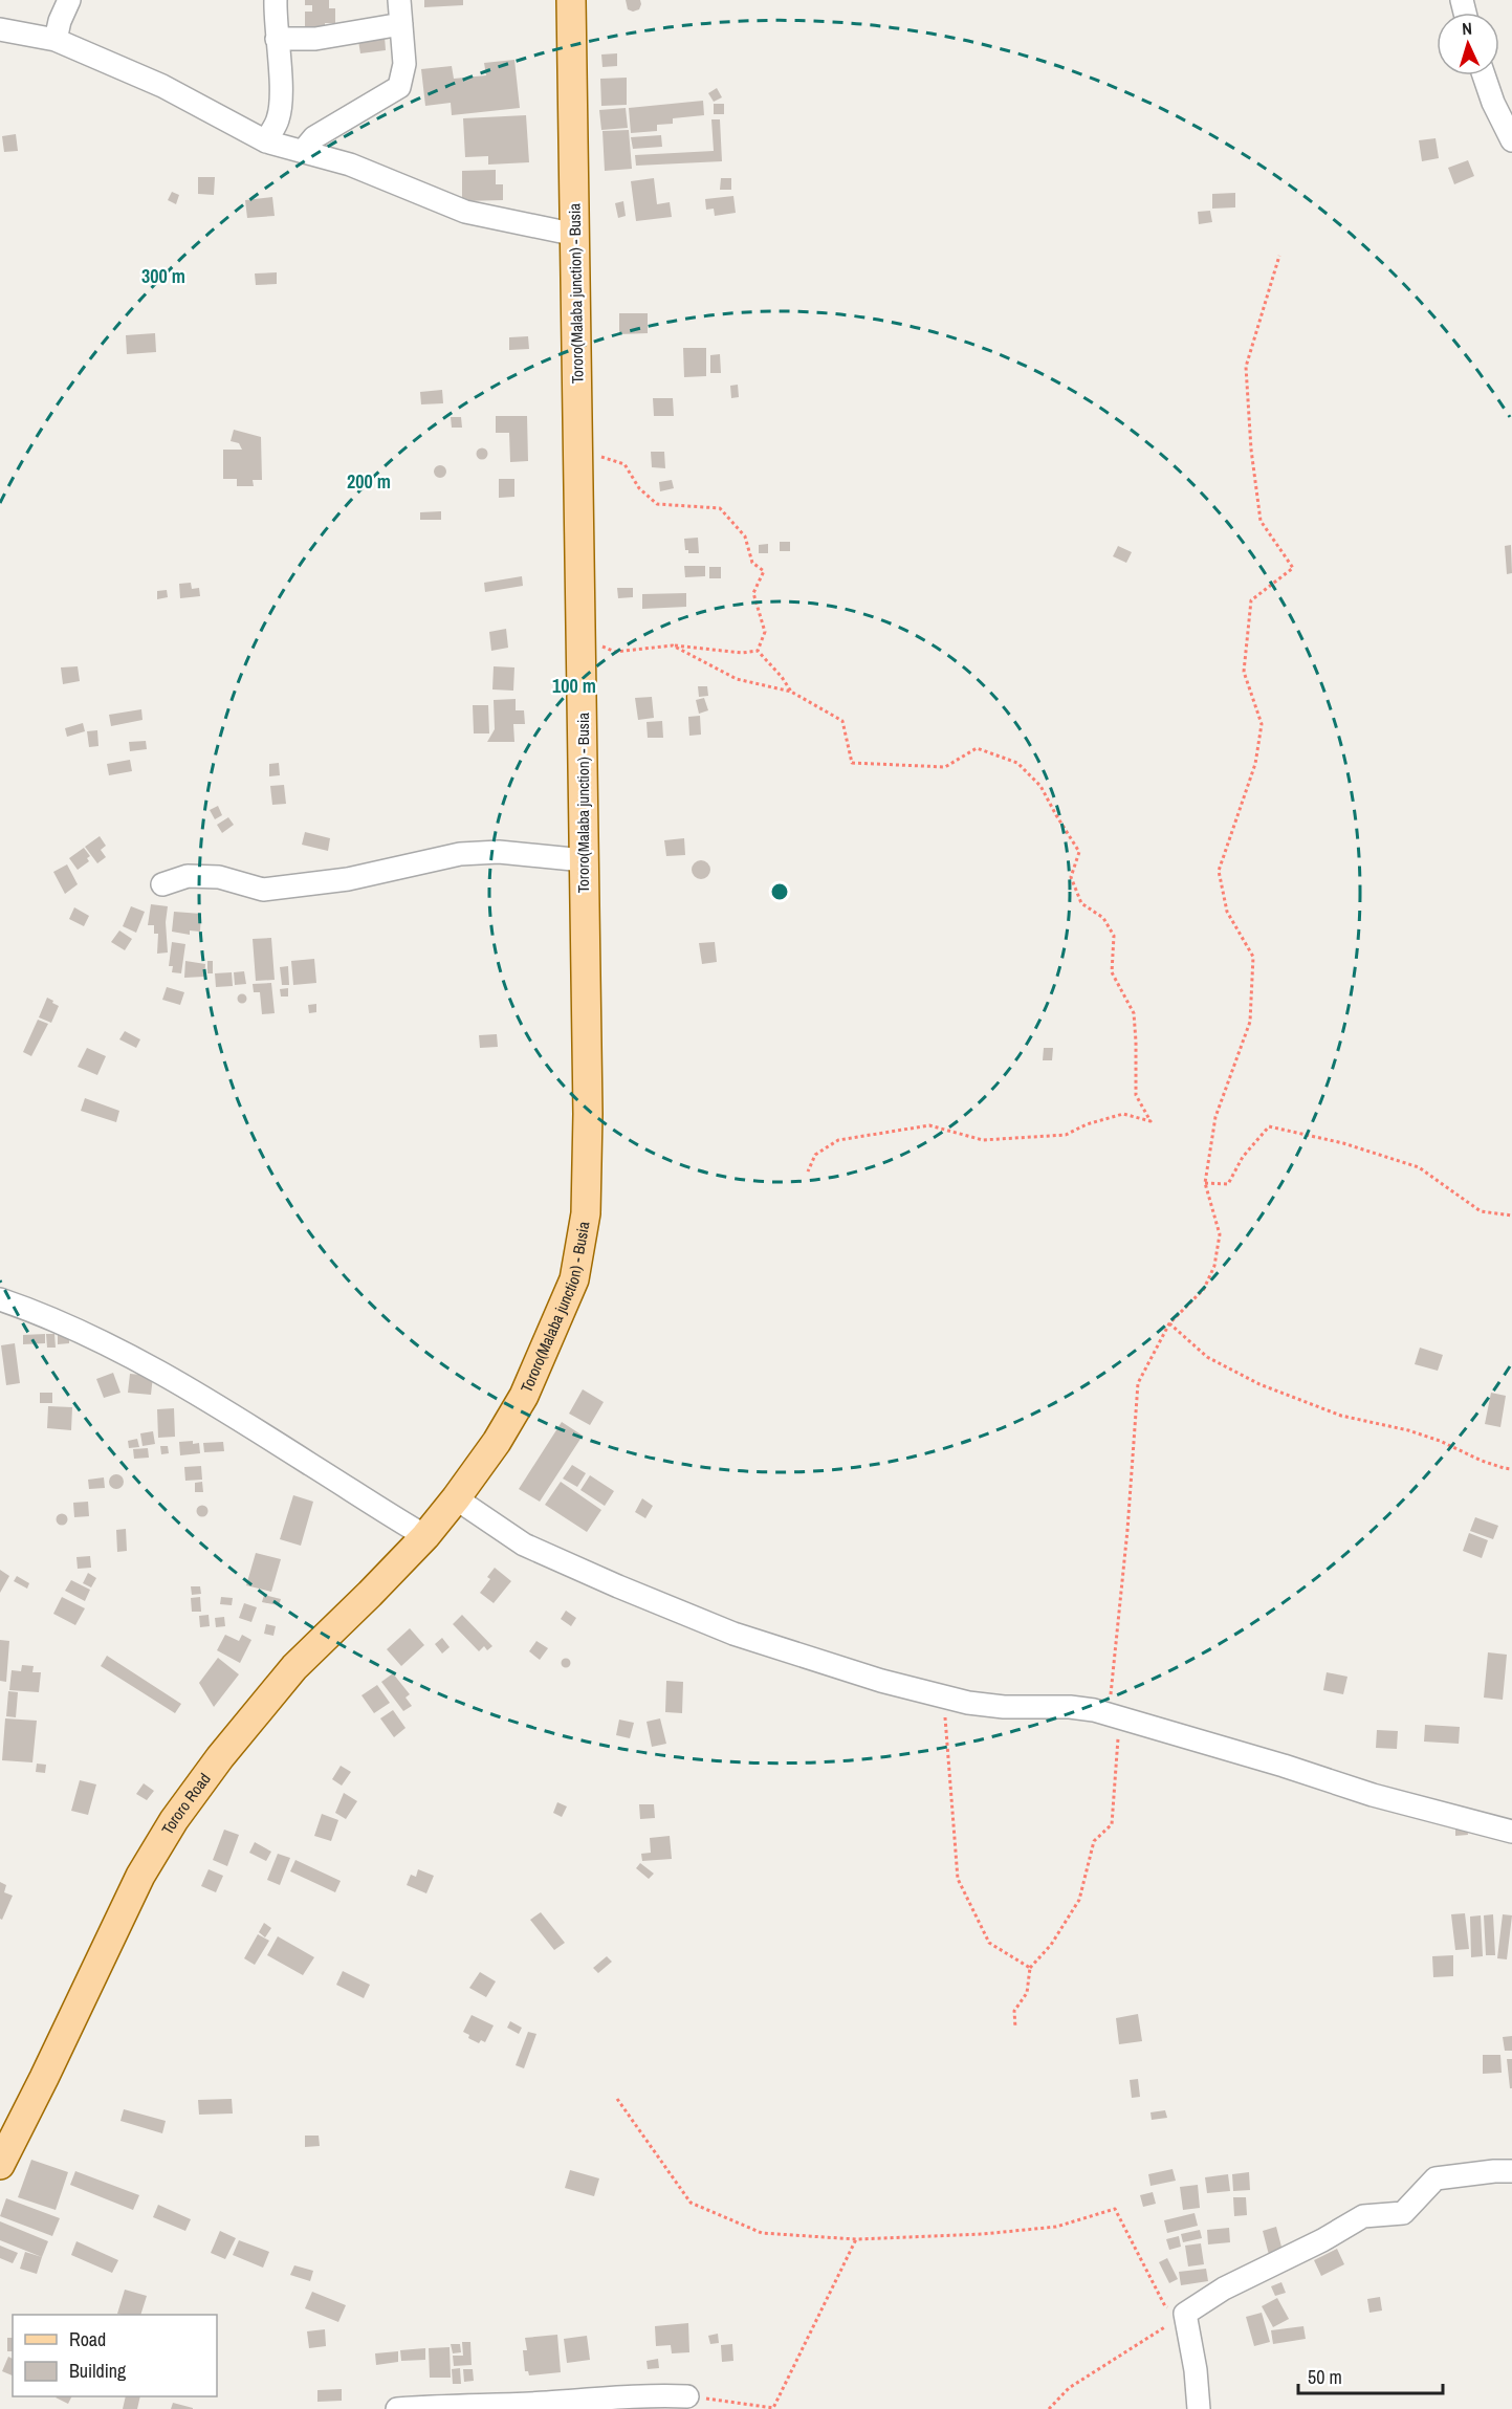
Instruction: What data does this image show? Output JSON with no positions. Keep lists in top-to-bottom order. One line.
{"streets":{"main road":["Tororo(Malaba junction) - Busia","Tororo Road"]},"crossings":[["Tororo(Malaba junction) - Busia","Tororo Road"]],"legend":["Road","Building"],"scale_bar":"50 m","north":"top","rings":["300 m","200 m","100 m"]}
